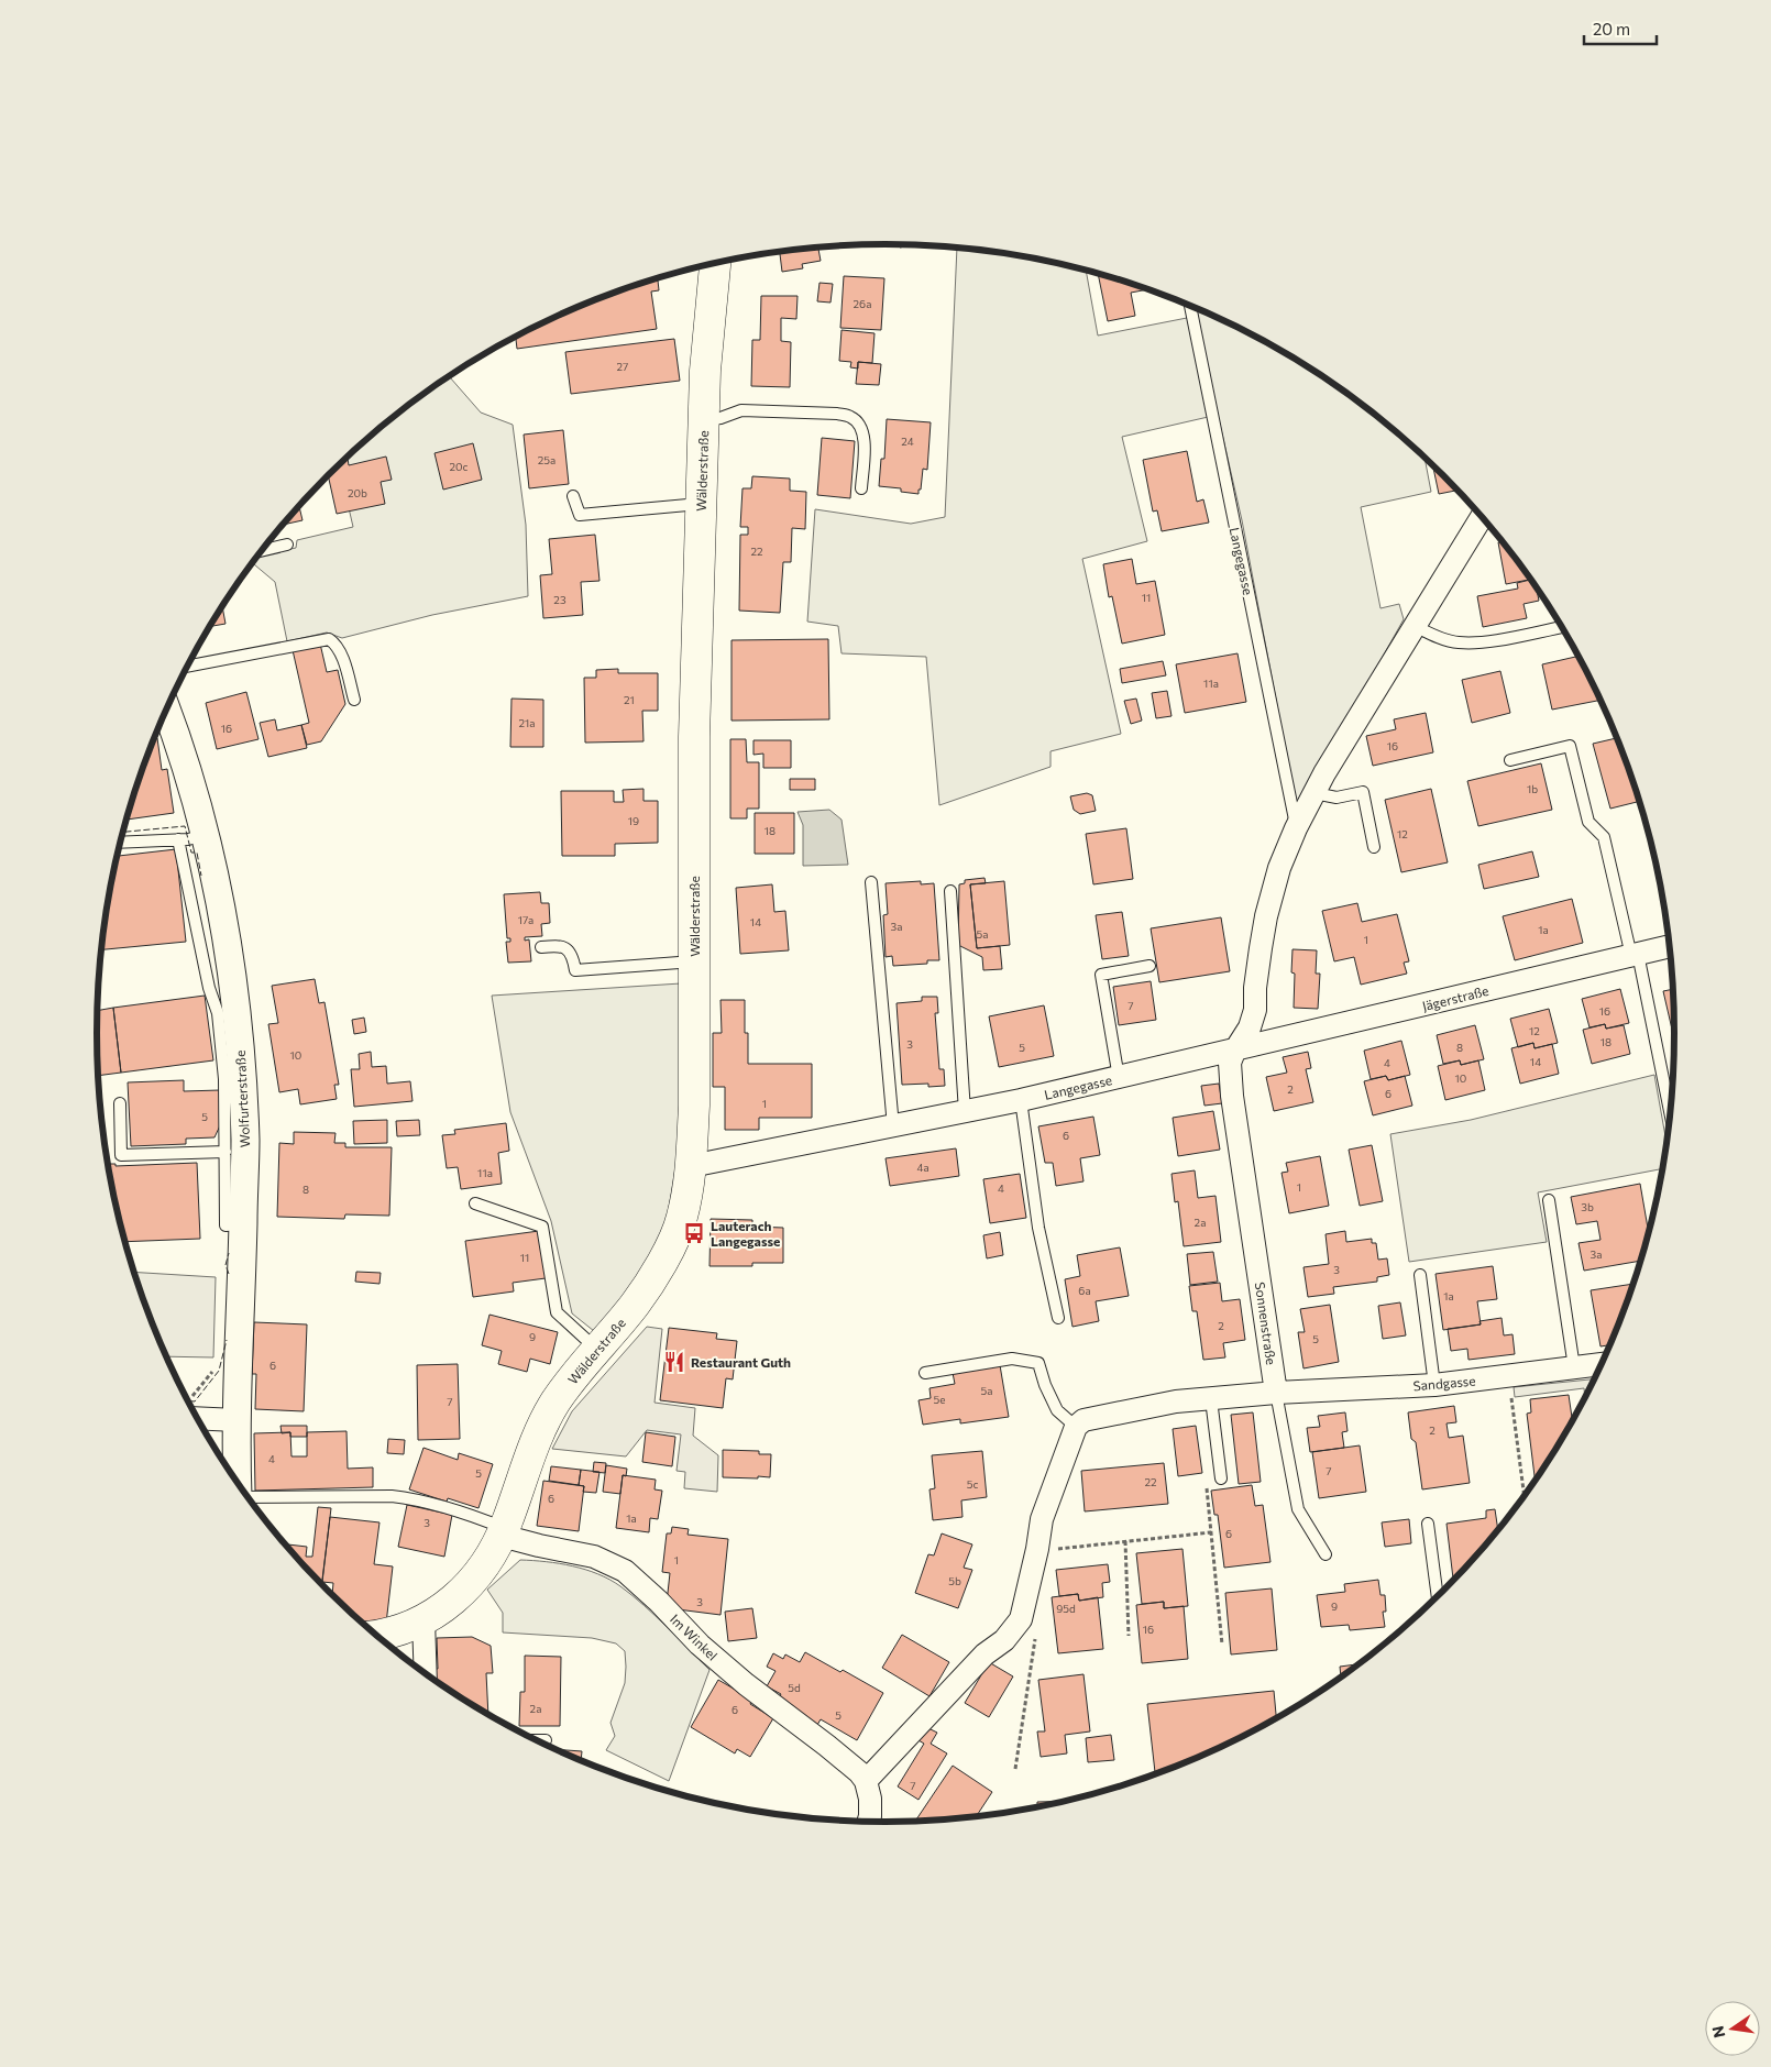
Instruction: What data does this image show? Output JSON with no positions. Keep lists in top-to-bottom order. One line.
{"streets":{"main road":["Wälderstraße"],"street":["Langegasse","Jägerstraße","Wolfurterstraße","Sonnenstraße","Sandgasse","Im Winkel"]},"crossings":[["Wälderstraße","Langegasse"],["Wälderstraße","Im Winkel"],["Langegasse","Jägerstraße"],["Langegasse","Sonnenstraße"],["Jägerstraße","Sonnenstraße"],["Sonnenstraße","Sandgasse"]],"places":{"bus stop":["Lauterach Langegasse"],"restaurant":["Restaurant Guth"]},"house_numbers":["26a","27","24","25a","20c","20b","22","11","23","11a","21","21a","16","16","1b","19","18","12","17a","14","3a","1a","5a","1","7","16","12","18","3","5","8","10","14","4","10","2","6","1","5","6","4a","11a","1","4","8","3b","2a","3a","11","3","6a","1a","2","9","5","6","5a","5e","7","2","4","7","5","22","5c","6","1a","3","6","1","5b","3","9","95d","16","5d","2a","6","5","7"],"scale_bar":"20 m","north":"left"}
